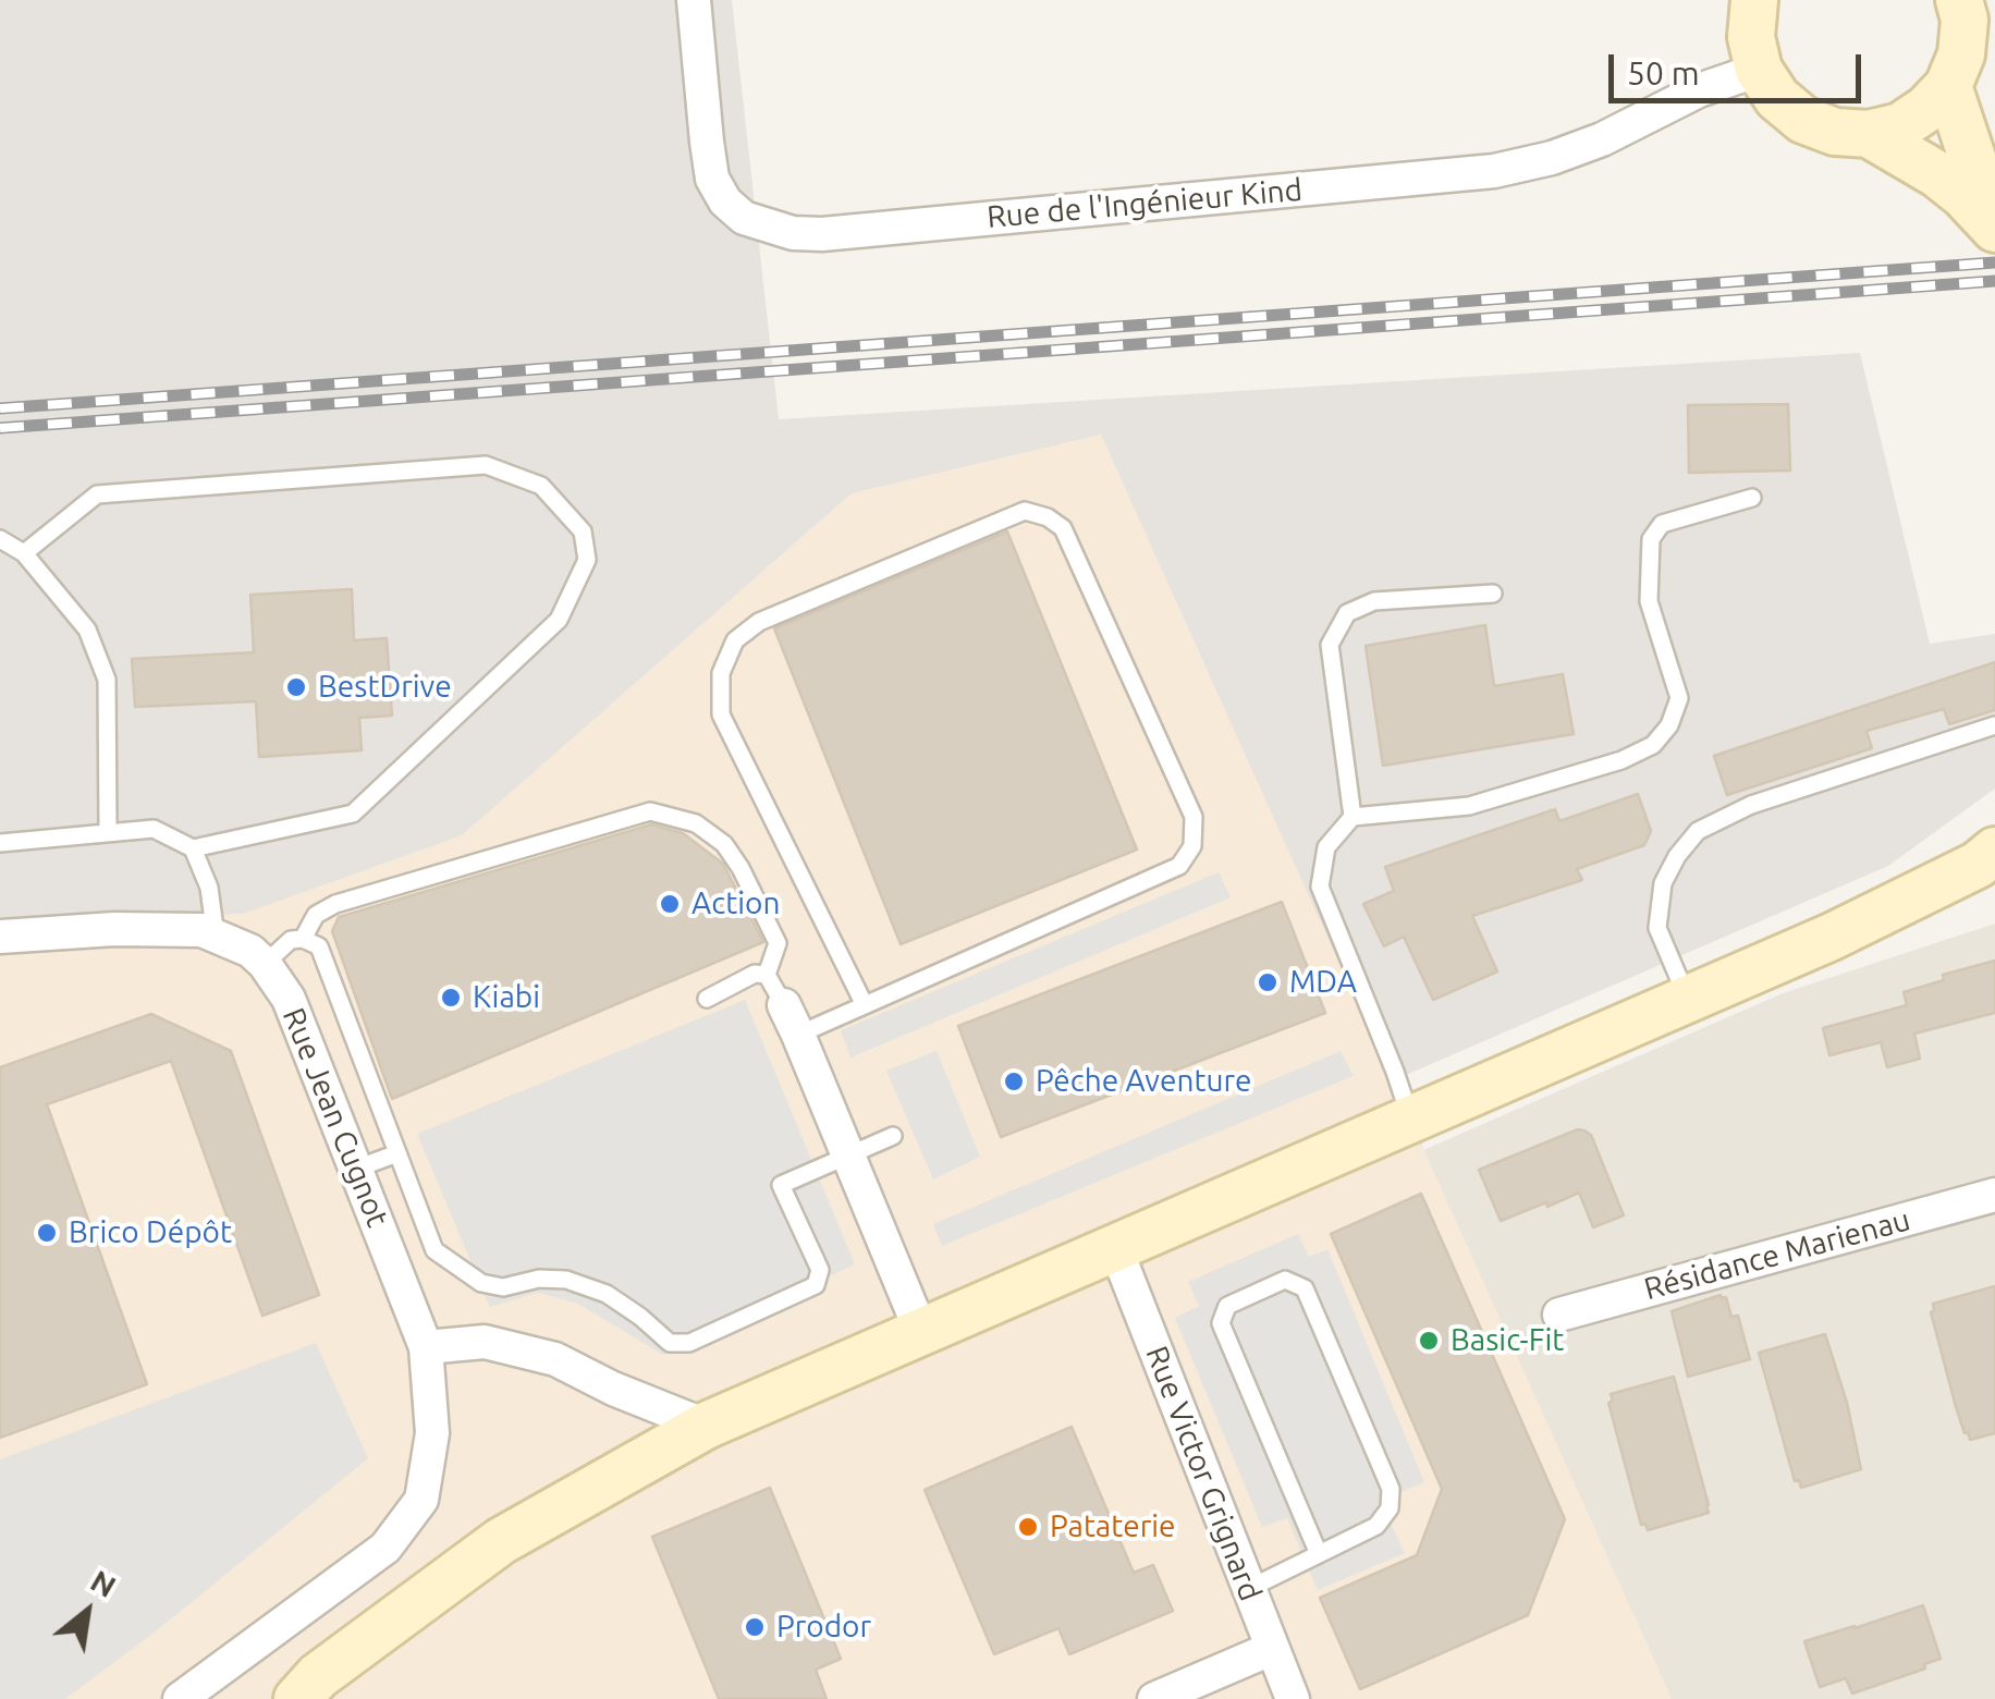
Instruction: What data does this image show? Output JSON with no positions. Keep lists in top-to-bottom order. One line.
{"streets":{"street":["Rue de l'Ingénieur Kind","Rue Jean Cugnot","Résidance Marienau","Rue Victor Grignard"]},"places":["BestDrive","Action","MDA","Kiabi","Pêche Aventure","Brico Dépôt","Basic-Fit","Pataterie","Prodor"],"scale_bar":"50 m","north":"top right"}
